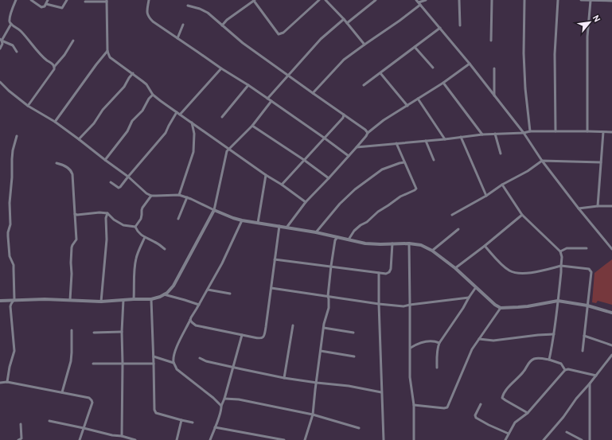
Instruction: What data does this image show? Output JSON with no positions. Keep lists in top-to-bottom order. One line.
{"north":"top right"}
